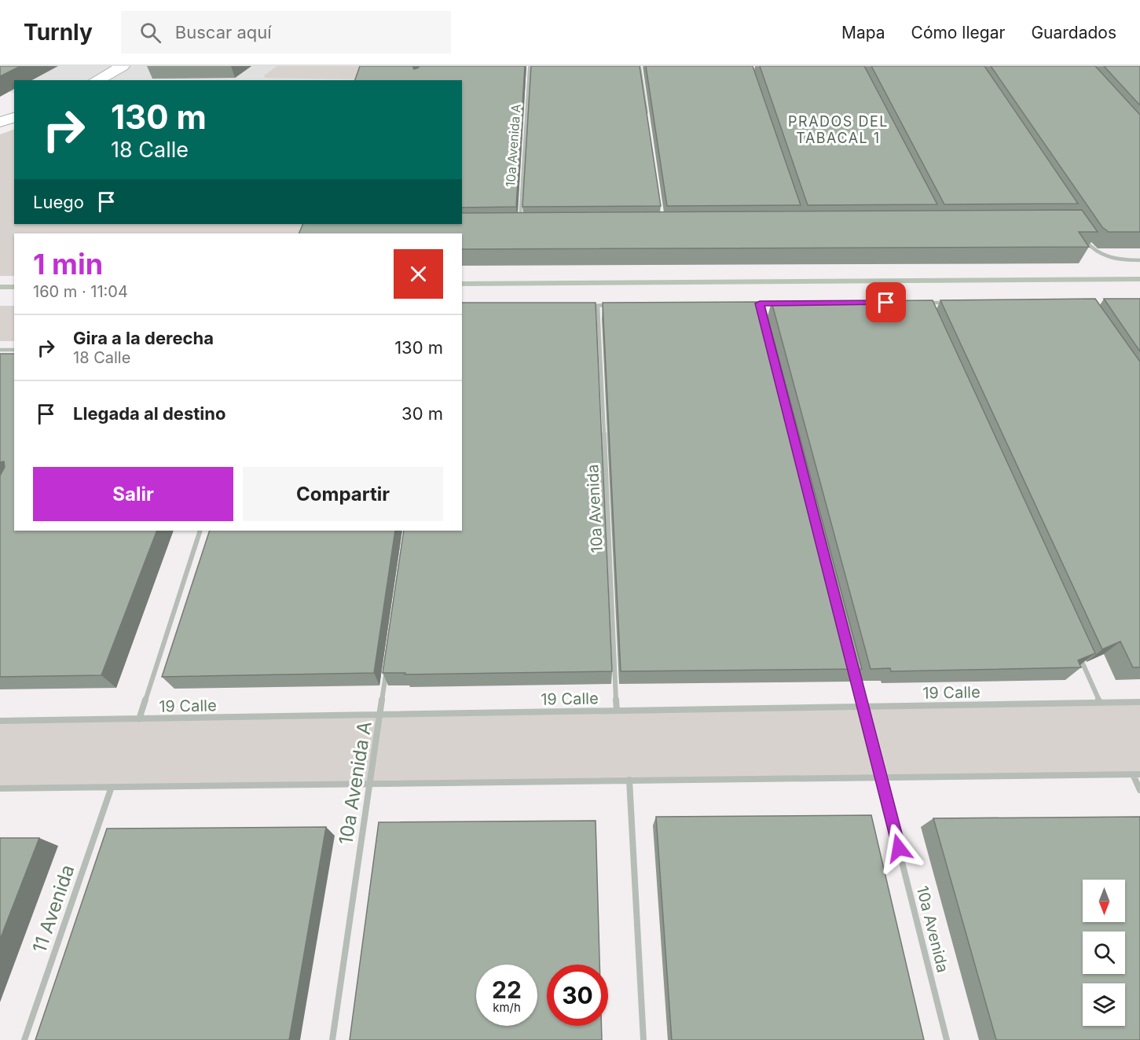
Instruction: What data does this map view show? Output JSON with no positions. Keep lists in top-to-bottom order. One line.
{"streets":{"street":["10a Avenida A","10a Avenida","19 Calle","11 Avenida"]},"crossings":[["10a Avenida A","19 Calle"],["10a Avenida","19 Calle"]],"districts":["PRADOS DEL TABACAL 1"],"north":"bottom","page":{"header":"Turnly","search":"Buscar aquí","nav":["Mapa","Cómo llegar","Guardados"],"turn":["130 m","18 Calle"],"then":"Luego","heading":["1 min","160 m · 11:04"],"list":[{"name":"Gira a la derecha","note":"18 Calle","value":"130 m"},{"name":"Llegada al destino","value":"30 m"}],"buttons":["Salir","Compartir"],"speed":"22 km/h","limit":"30"}}
